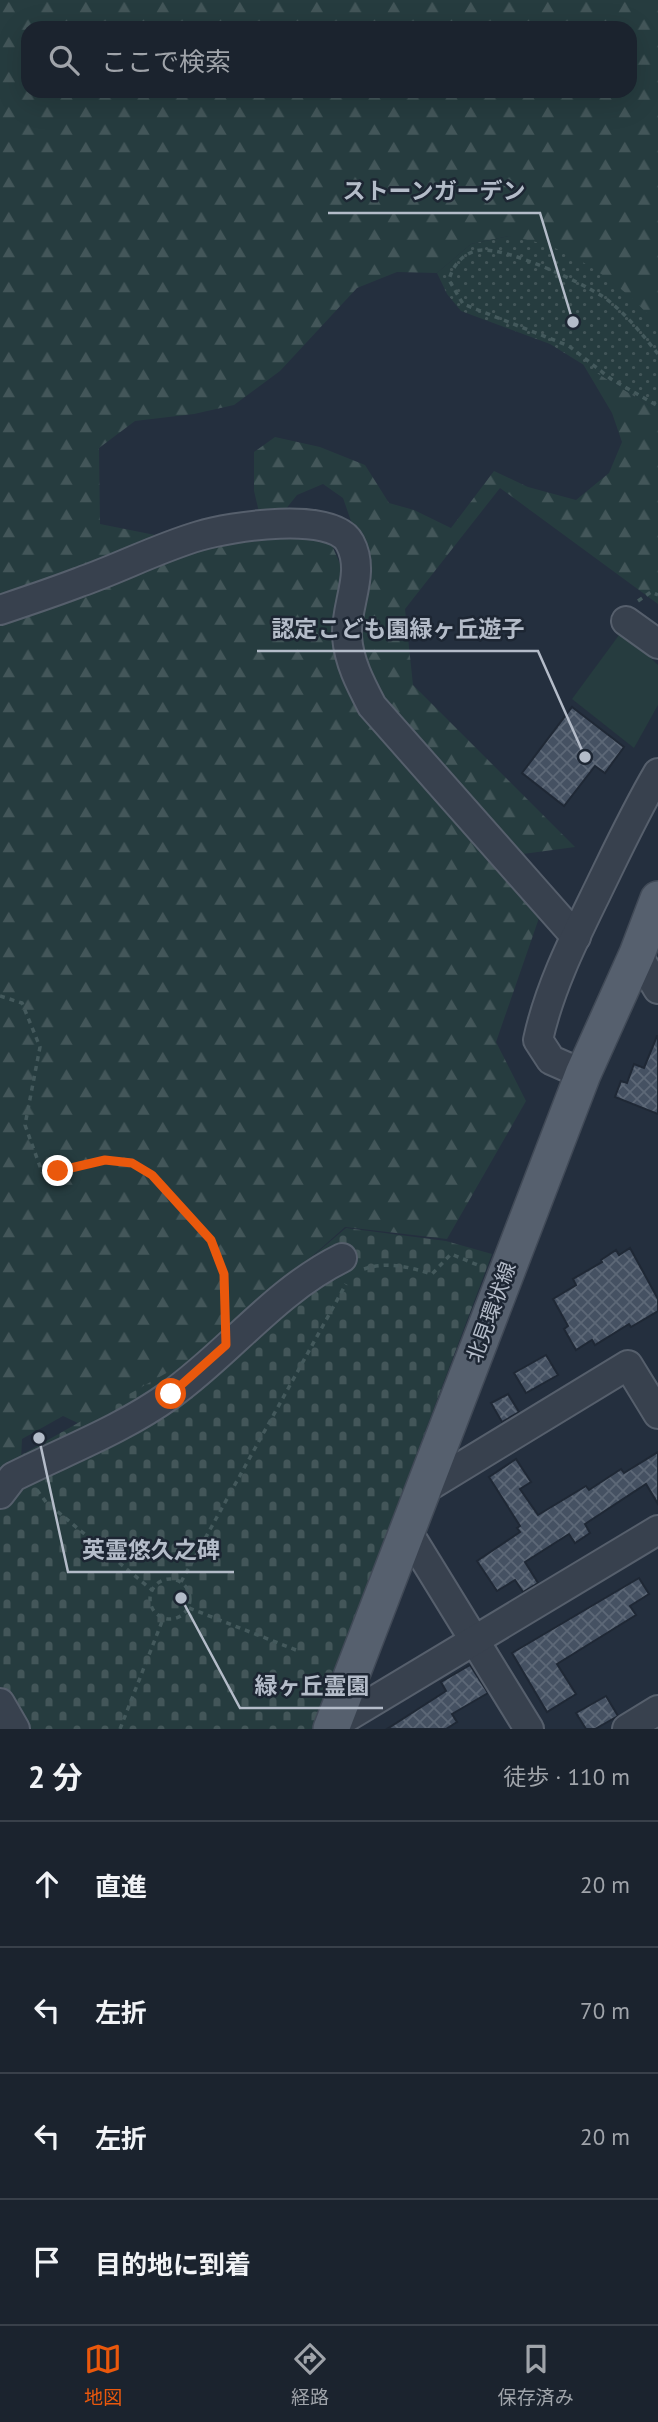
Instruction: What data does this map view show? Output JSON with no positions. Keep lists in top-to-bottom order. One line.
{"streets":{"main road":["北見環状線"]},"places":["ストーンガーデン","認定こども園緑ヶ丘遊子","英霊悠久之碑","緑ヶ丘霊園"],"page":{"search":"ここで検索","heading":["2 分","徒歩 · 110 m"],"list":[["直進","20 m"],["左折","70 m"],["左折","20 m"],"目的地に到着"],"nav":["地図","経路","保存済み"]}}
